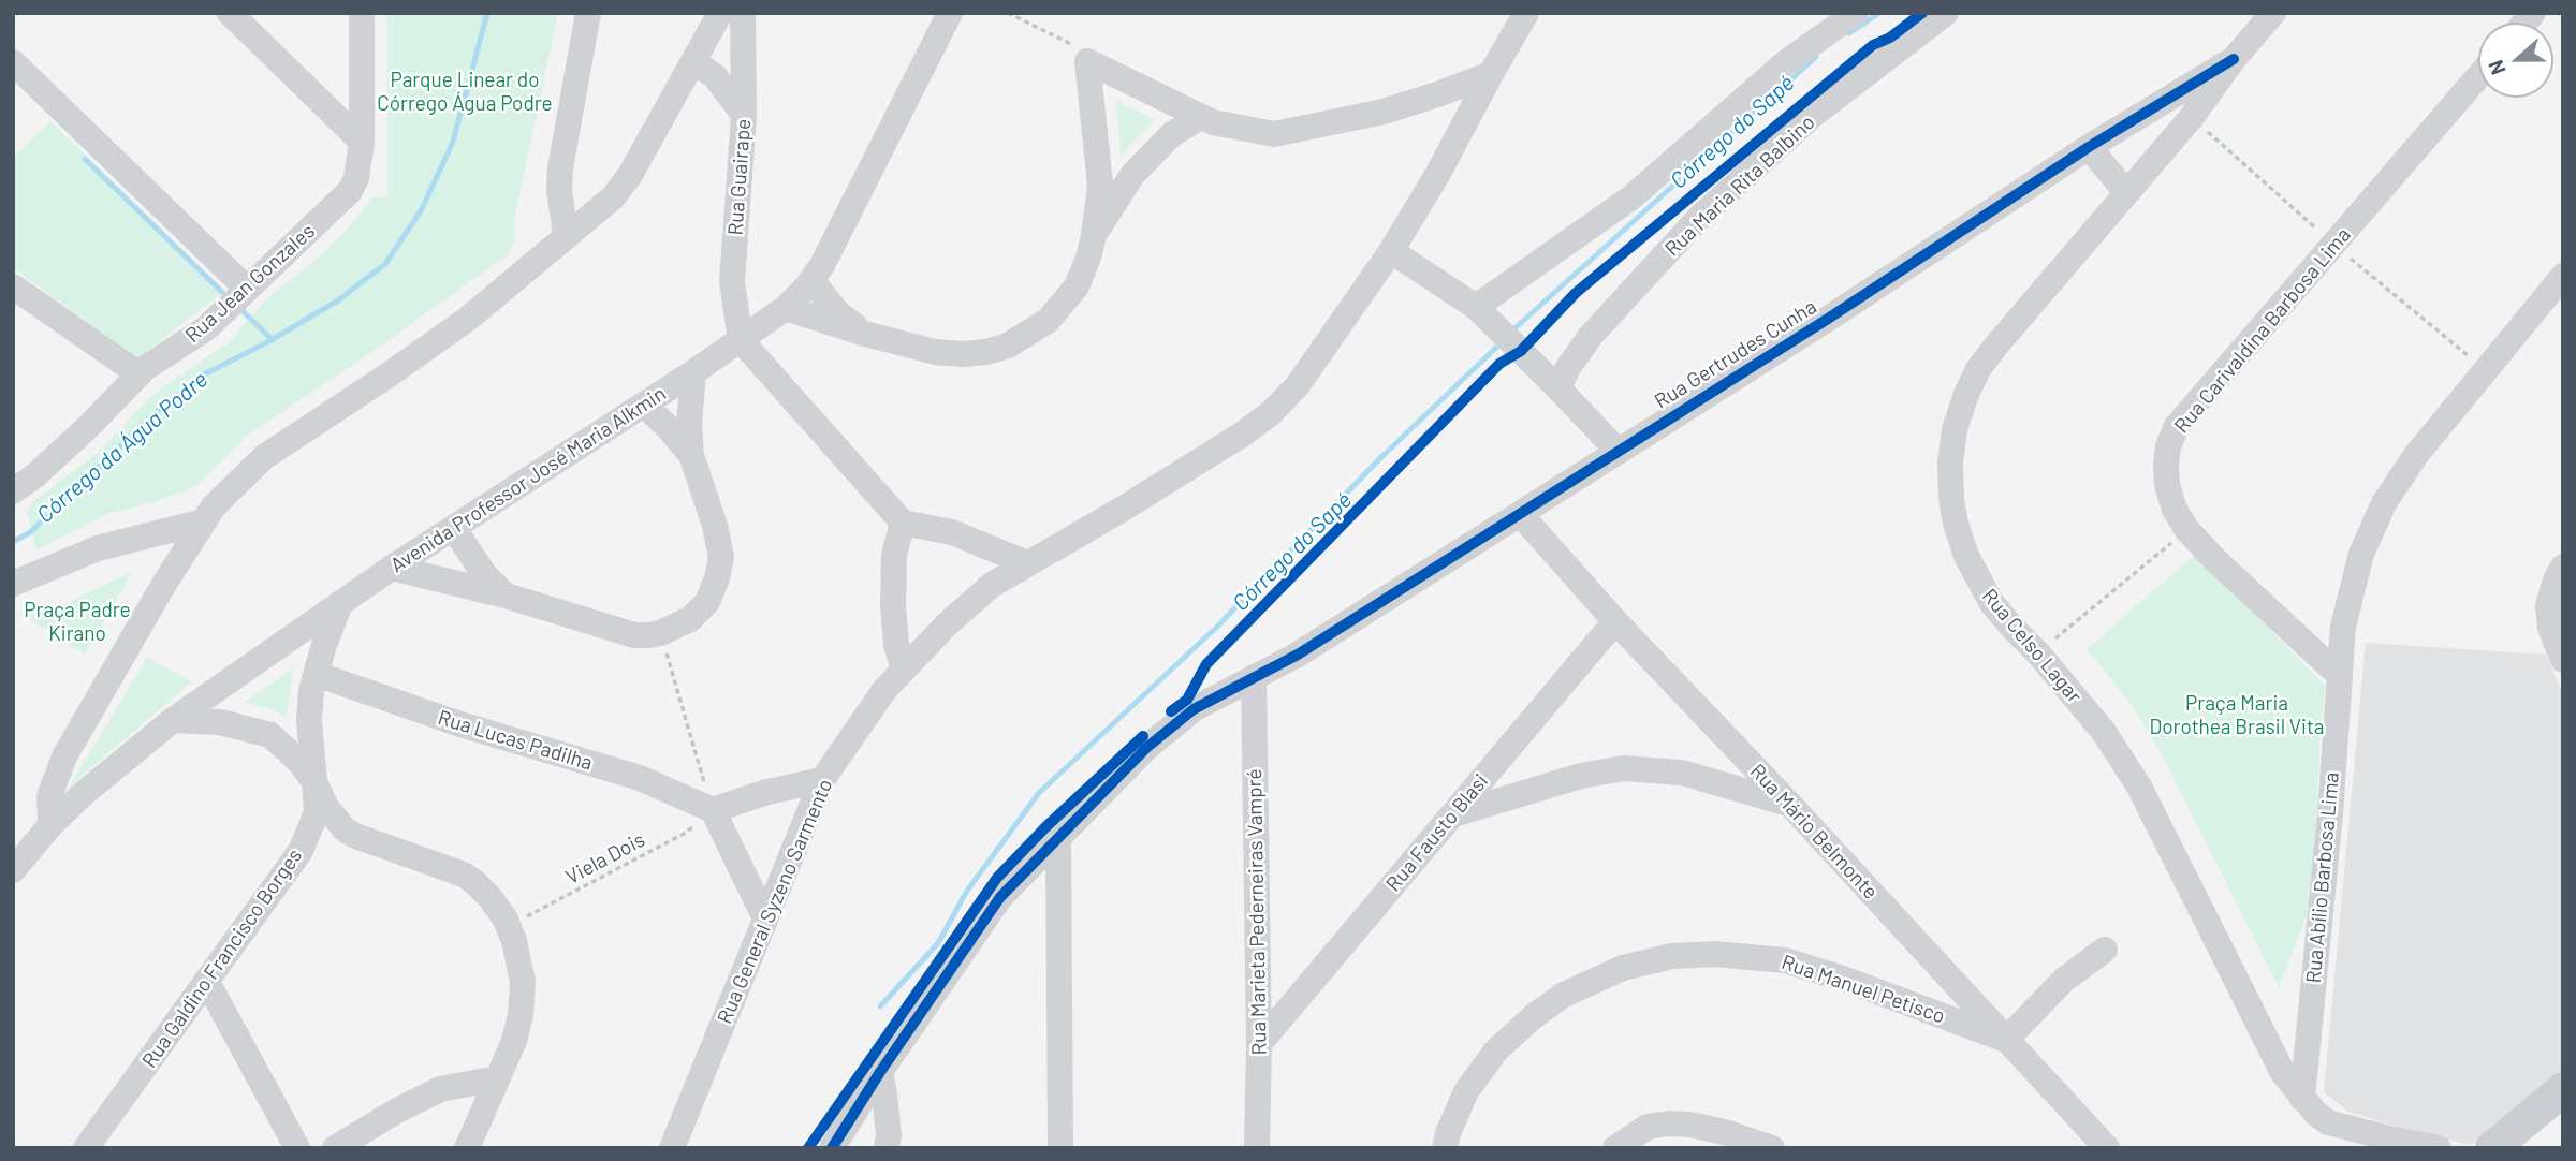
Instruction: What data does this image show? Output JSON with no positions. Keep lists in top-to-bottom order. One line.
{"streets":{"street":["Rua Guairape","Rua Maria Rita Balbino","Rua Jean Gonzales","Rua Carivaldina Barbosa Lima","Rua Gertrudes Cunha","Avenida Professor José Maria Alkmin","Rua Celso Lagar","Rua Lucas Padilha","Rua Mário Belmonte","Rua Fausto Blasi","Rua Abílio Barbosa Lima","Rua General Syzeno Sarmento","Rua Marieta Pederneiras Vampré","Rua Galdino Francisco Borges","Rua Manuel Petisco"],"path":["Viela Dois"]},"crossings":[["Rua Guairape","Avenida Professor José Maria Alkmin"],["Rua Carivaldina Barbosa Lima","Rua Abílio Barbosa Lima"],["Rua Gertrudes Cunha","Rua Celso Lagar"],["Rua Gertrudes Cunha","Rua Mário Belmonte"],["Rua Gertrudes Cunha","Rua Marieta Pederneiras Vampré"],["Avenida Professor José Maria Alkmin","Rua Galdino Francisco Borges"],["Rua Celso Lagar","Rua Abílio Barbosa Lima"],["Rua Lucas Padilha","Viela Dois"],["Rua Lucas Padilha","Rua Galdino Francisco Borges"],["Rua Mário Belmonte","Rua Fausto Blasi"],["Rua Mário Belmonte","Rua Manuel Petisco"],["Rua Fausto Blasi","Rua Marieta Pederneiras Vampré"]],"water":["Córrego do Sapé","Córrego da Água Podre"],"parks":["Parque Linear do Córrego Água Podre","Praça Padre Kirano","Praça Maria Dorothea Brasil Vita"],"north":"left"}
